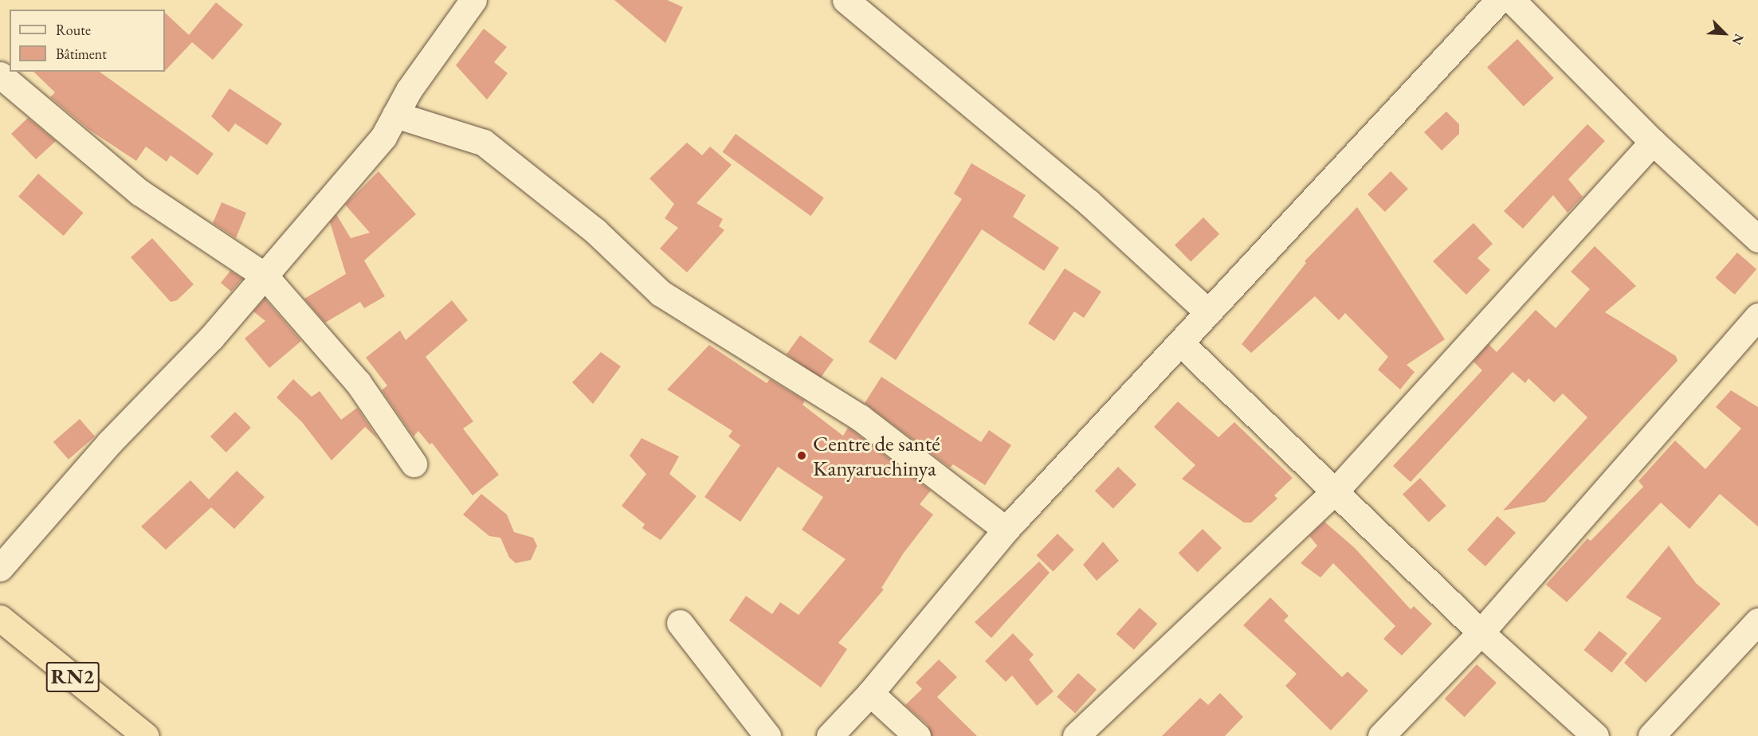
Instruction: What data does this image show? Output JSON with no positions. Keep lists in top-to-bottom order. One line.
{"streets":{"highway":["RN2"]},"places":["Centre de santé Kanyaruchinya"],"legend":["Route","Bâtiment"],"north":"bottom right"}
